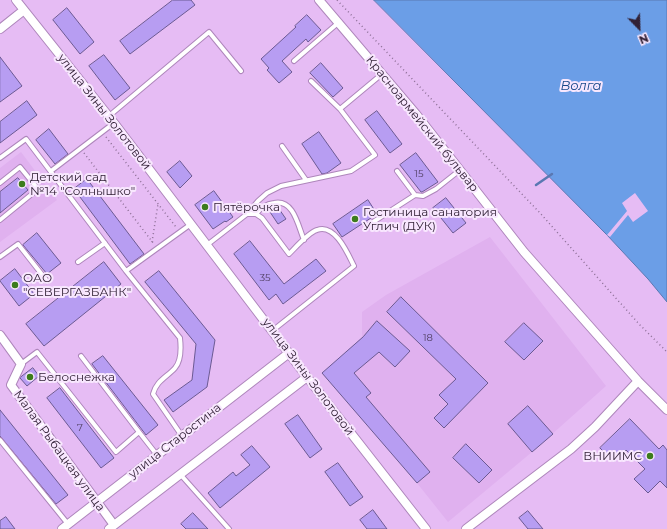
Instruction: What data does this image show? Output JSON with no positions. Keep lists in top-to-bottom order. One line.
{"streets":{"street":["улица Зины Золотовой","Красноармейский бульвар","улица Старостина","Малая Рыбацкая улица"]},"crossings":[["улица Зины Золотовой","улица Старостина"],["улица Старостина","Малая Рыбацкая улица"]],"water":["Волга"],"places":["Детский сад №14 \"Солнышко\"","Пятёрочка","Гостиница санатория Углич (ДУК)","ОАО \"СЕВЕРГАЗБАНК\"","Белоснежка","ВНИИМС"],"house_numbers":["15","35","18","7"],"north":"bottom right"}
